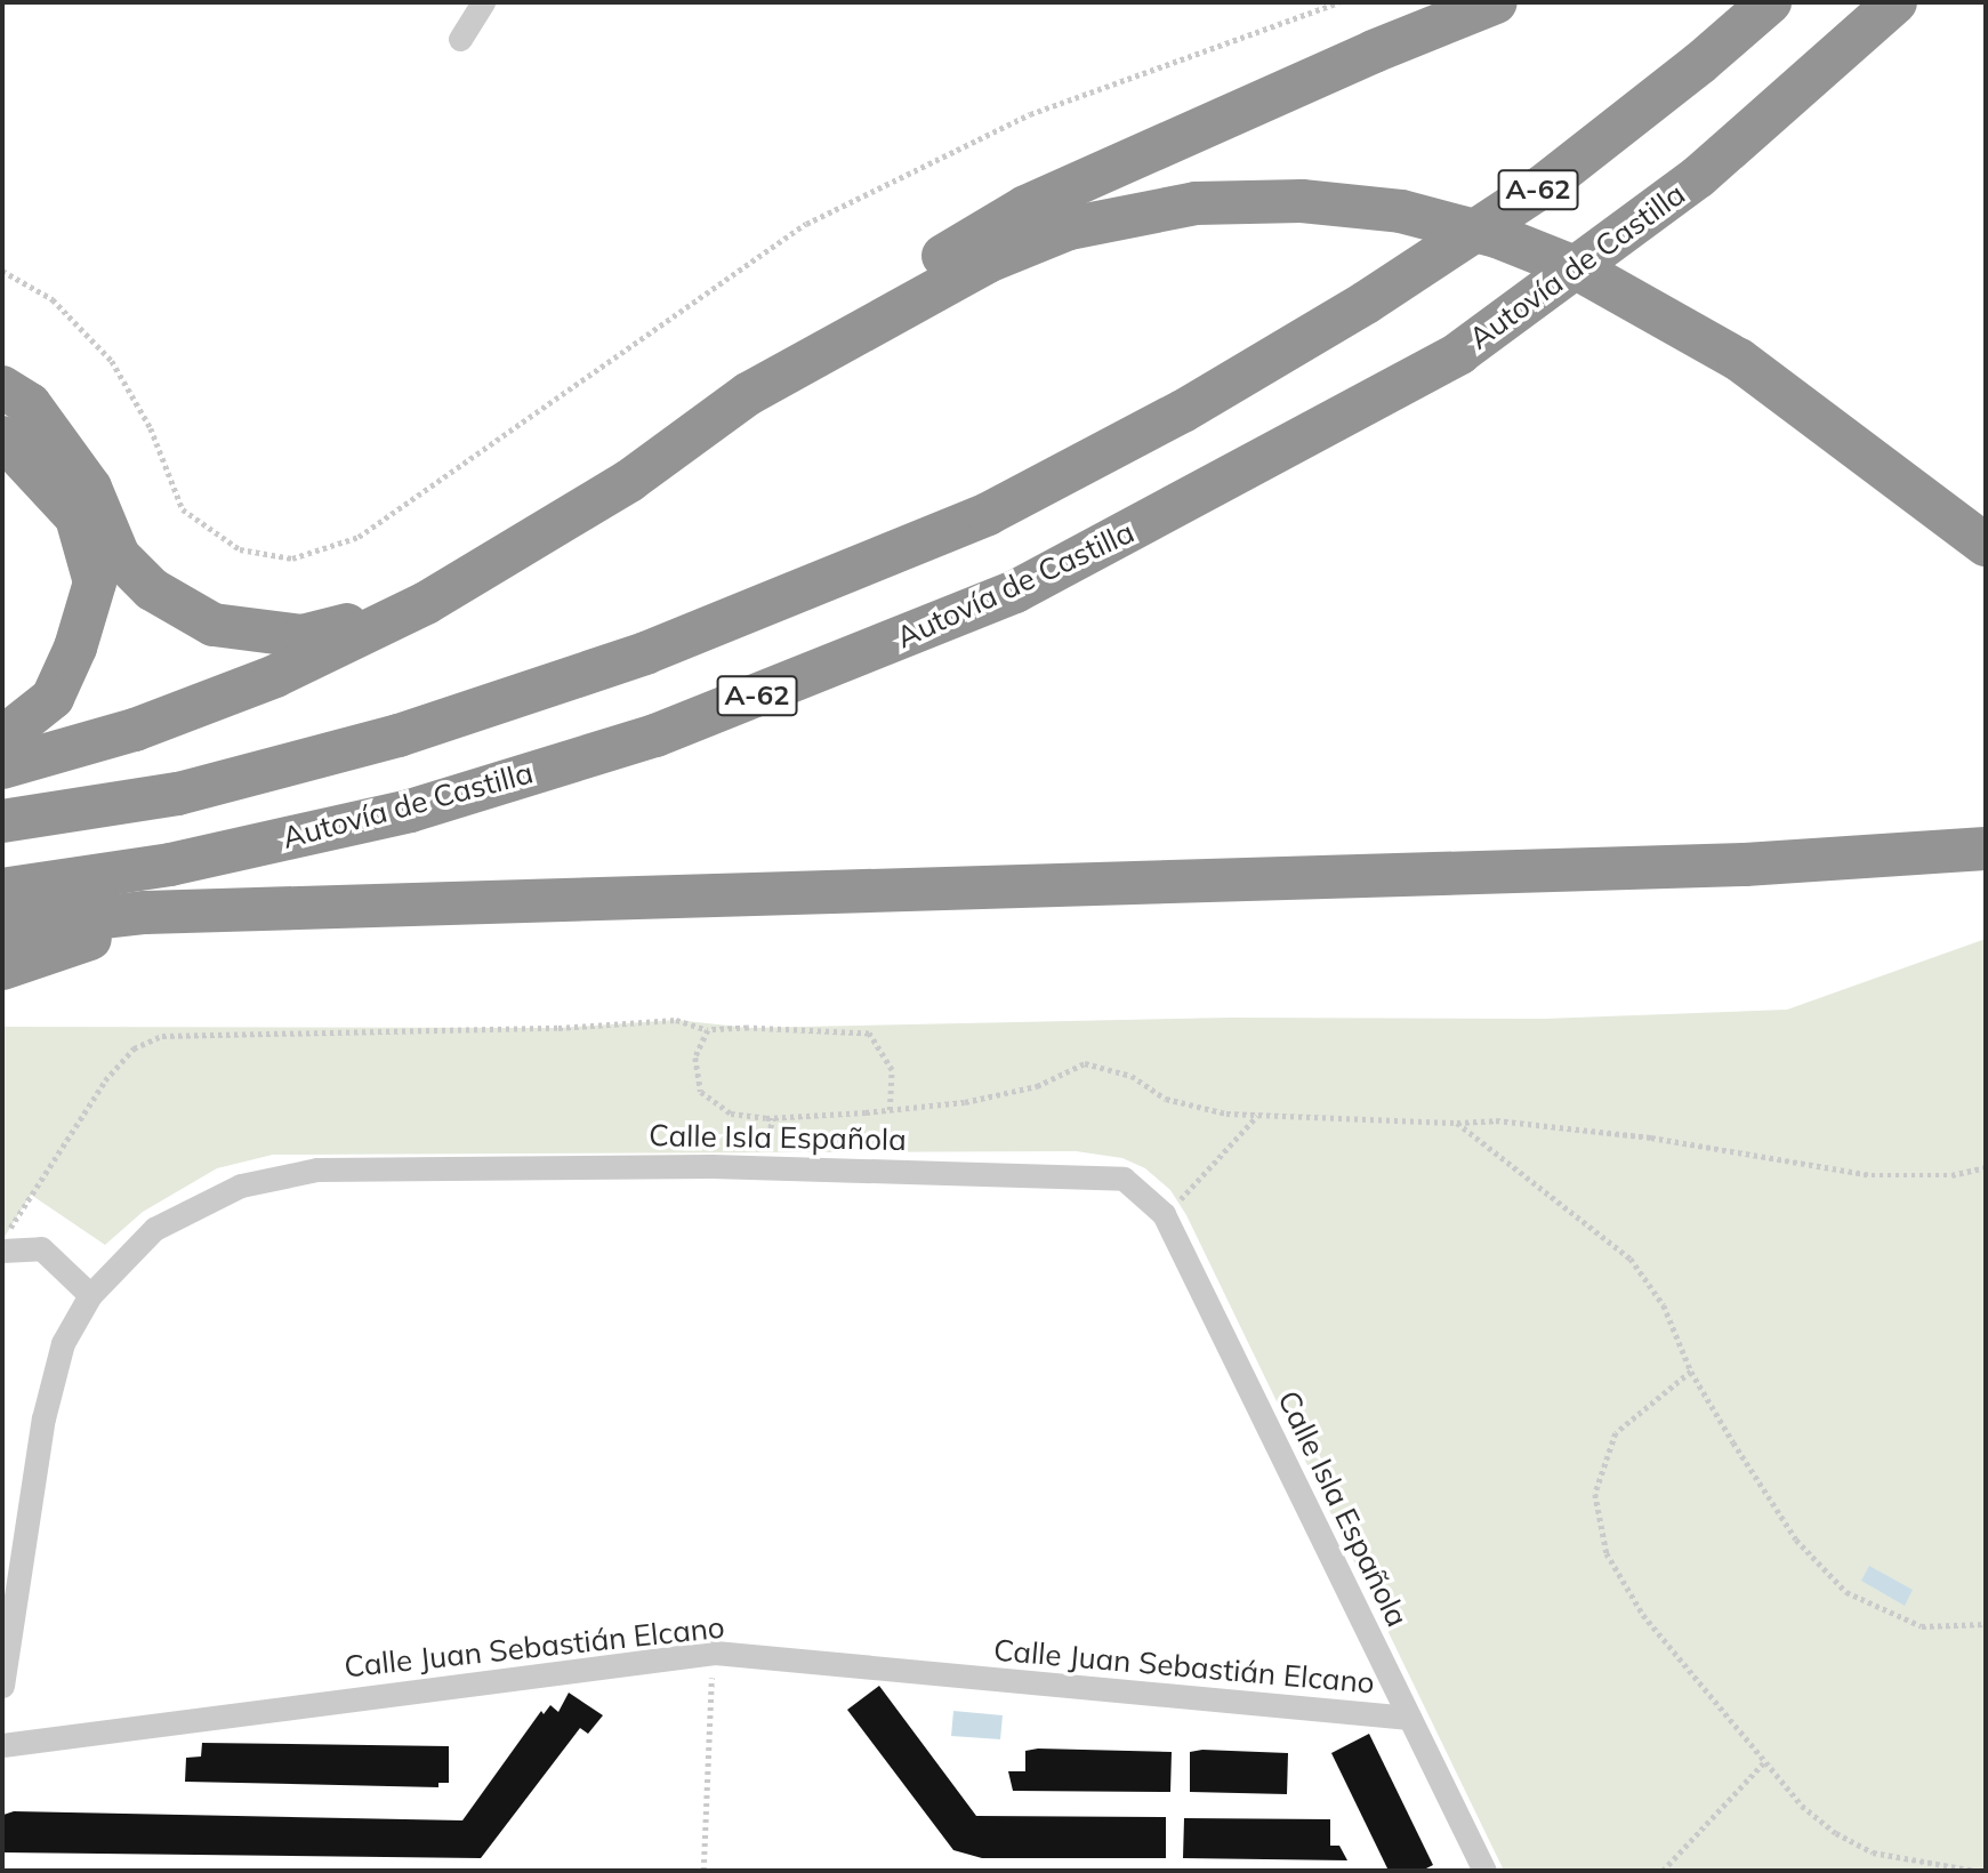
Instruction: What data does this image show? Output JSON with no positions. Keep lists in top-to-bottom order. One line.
{"streets":{"highway":["A-62","Autovía de Castilla"],"street":["Calle Isla Española","Calle Juan Sebastián Elcano"]},"crossings":[["Calle Isla Española","Calle Juan Sebastián Elcano"]]}
